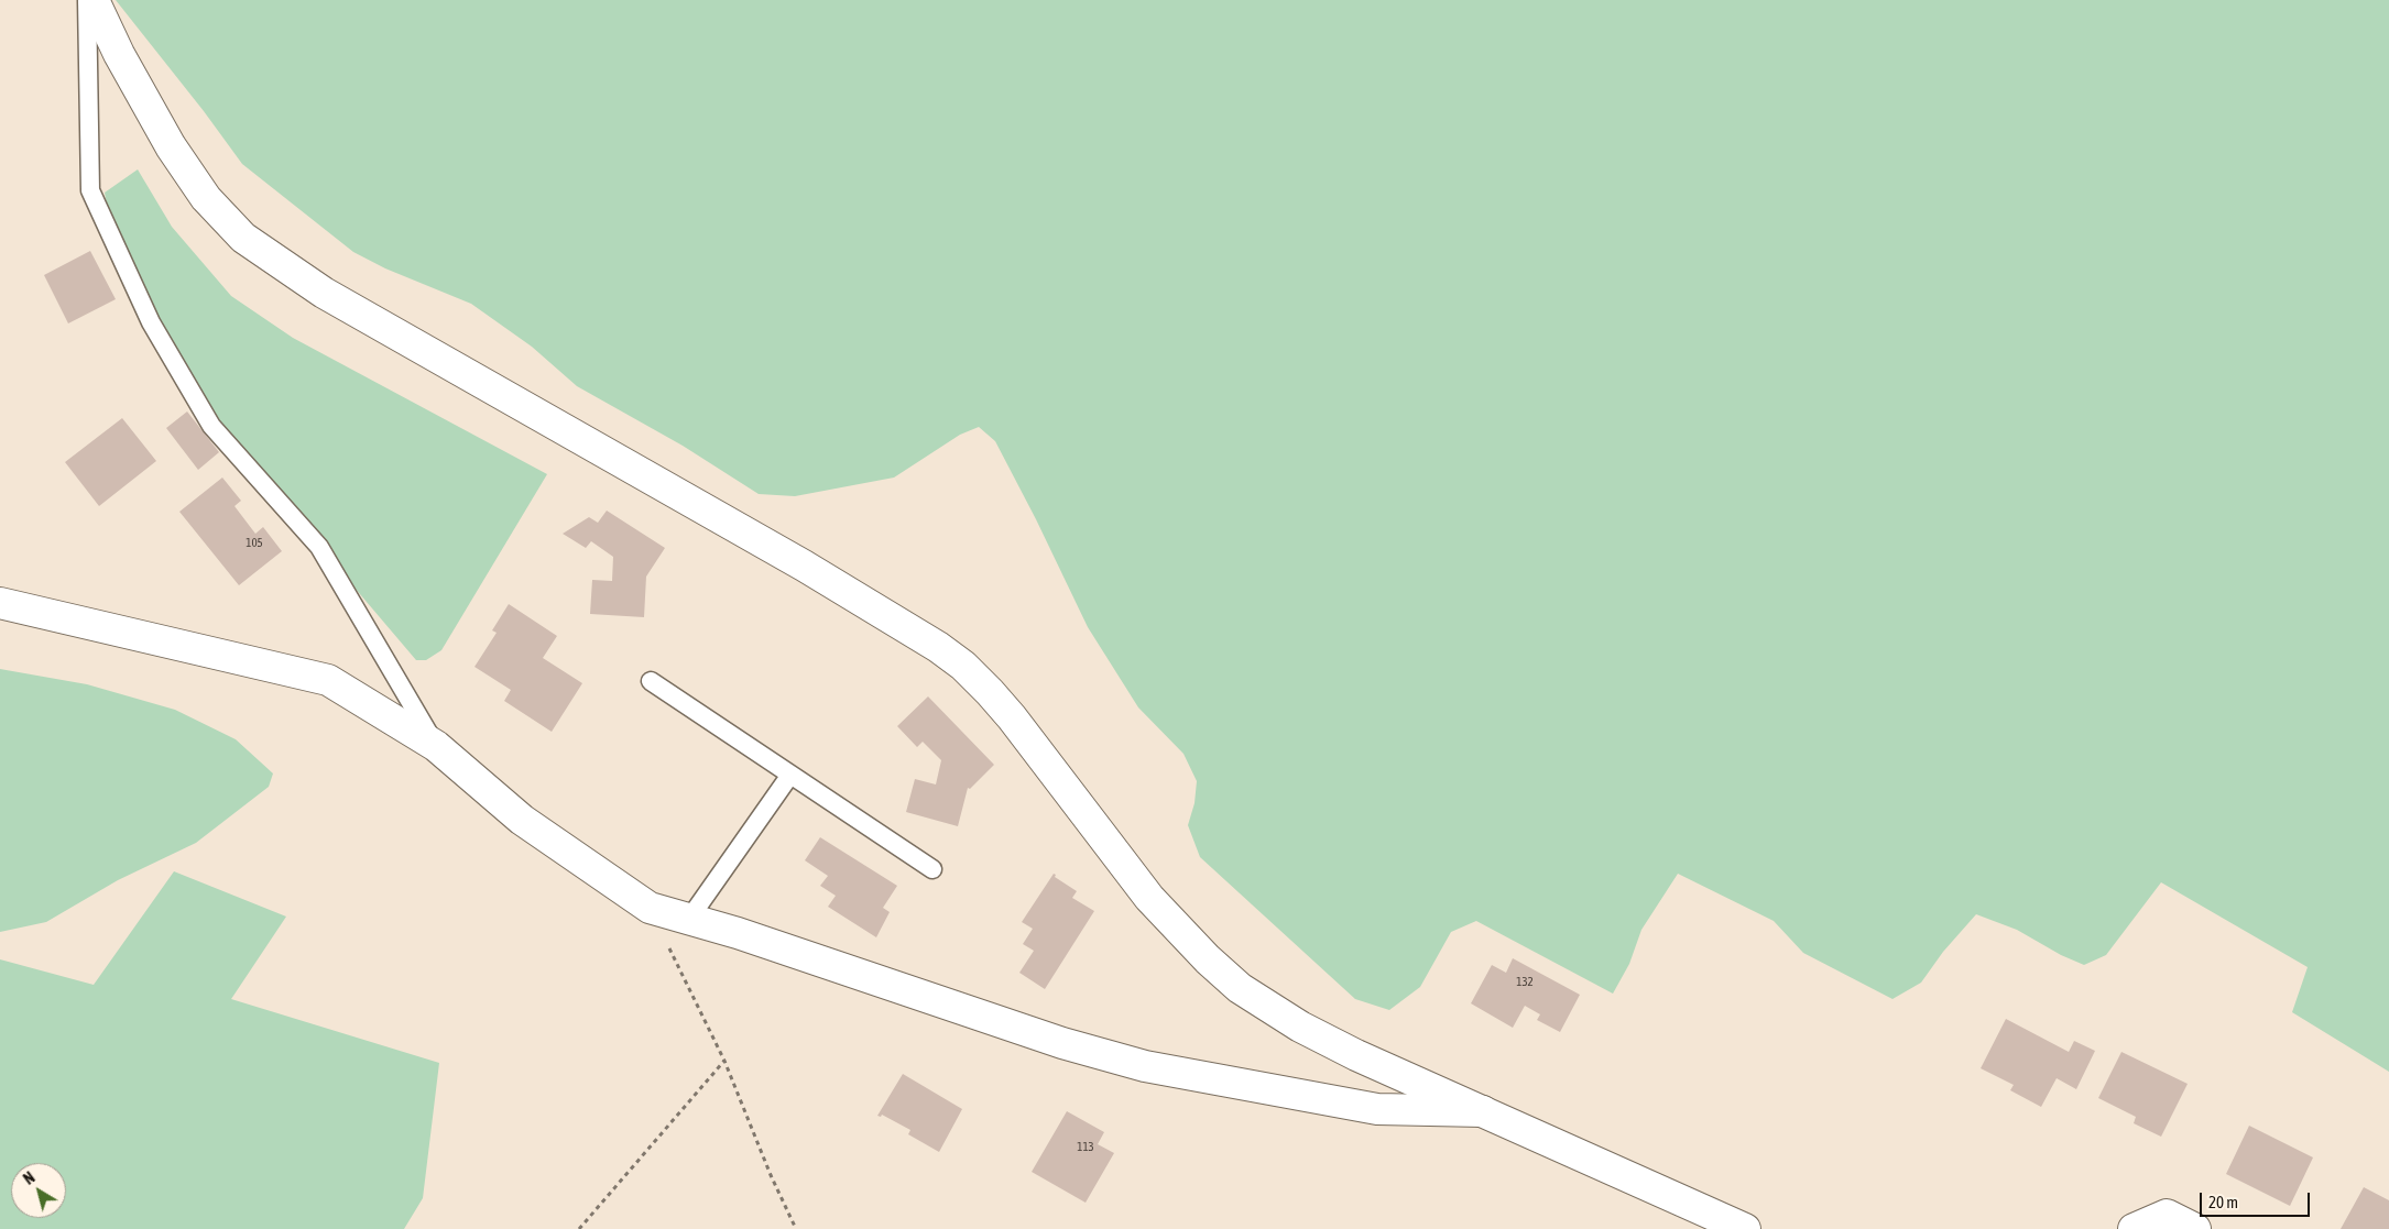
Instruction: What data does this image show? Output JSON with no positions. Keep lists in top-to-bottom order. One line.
{"house_numbers":["105","132","113"],"scale_bar":"20 m","north":"top left"}
